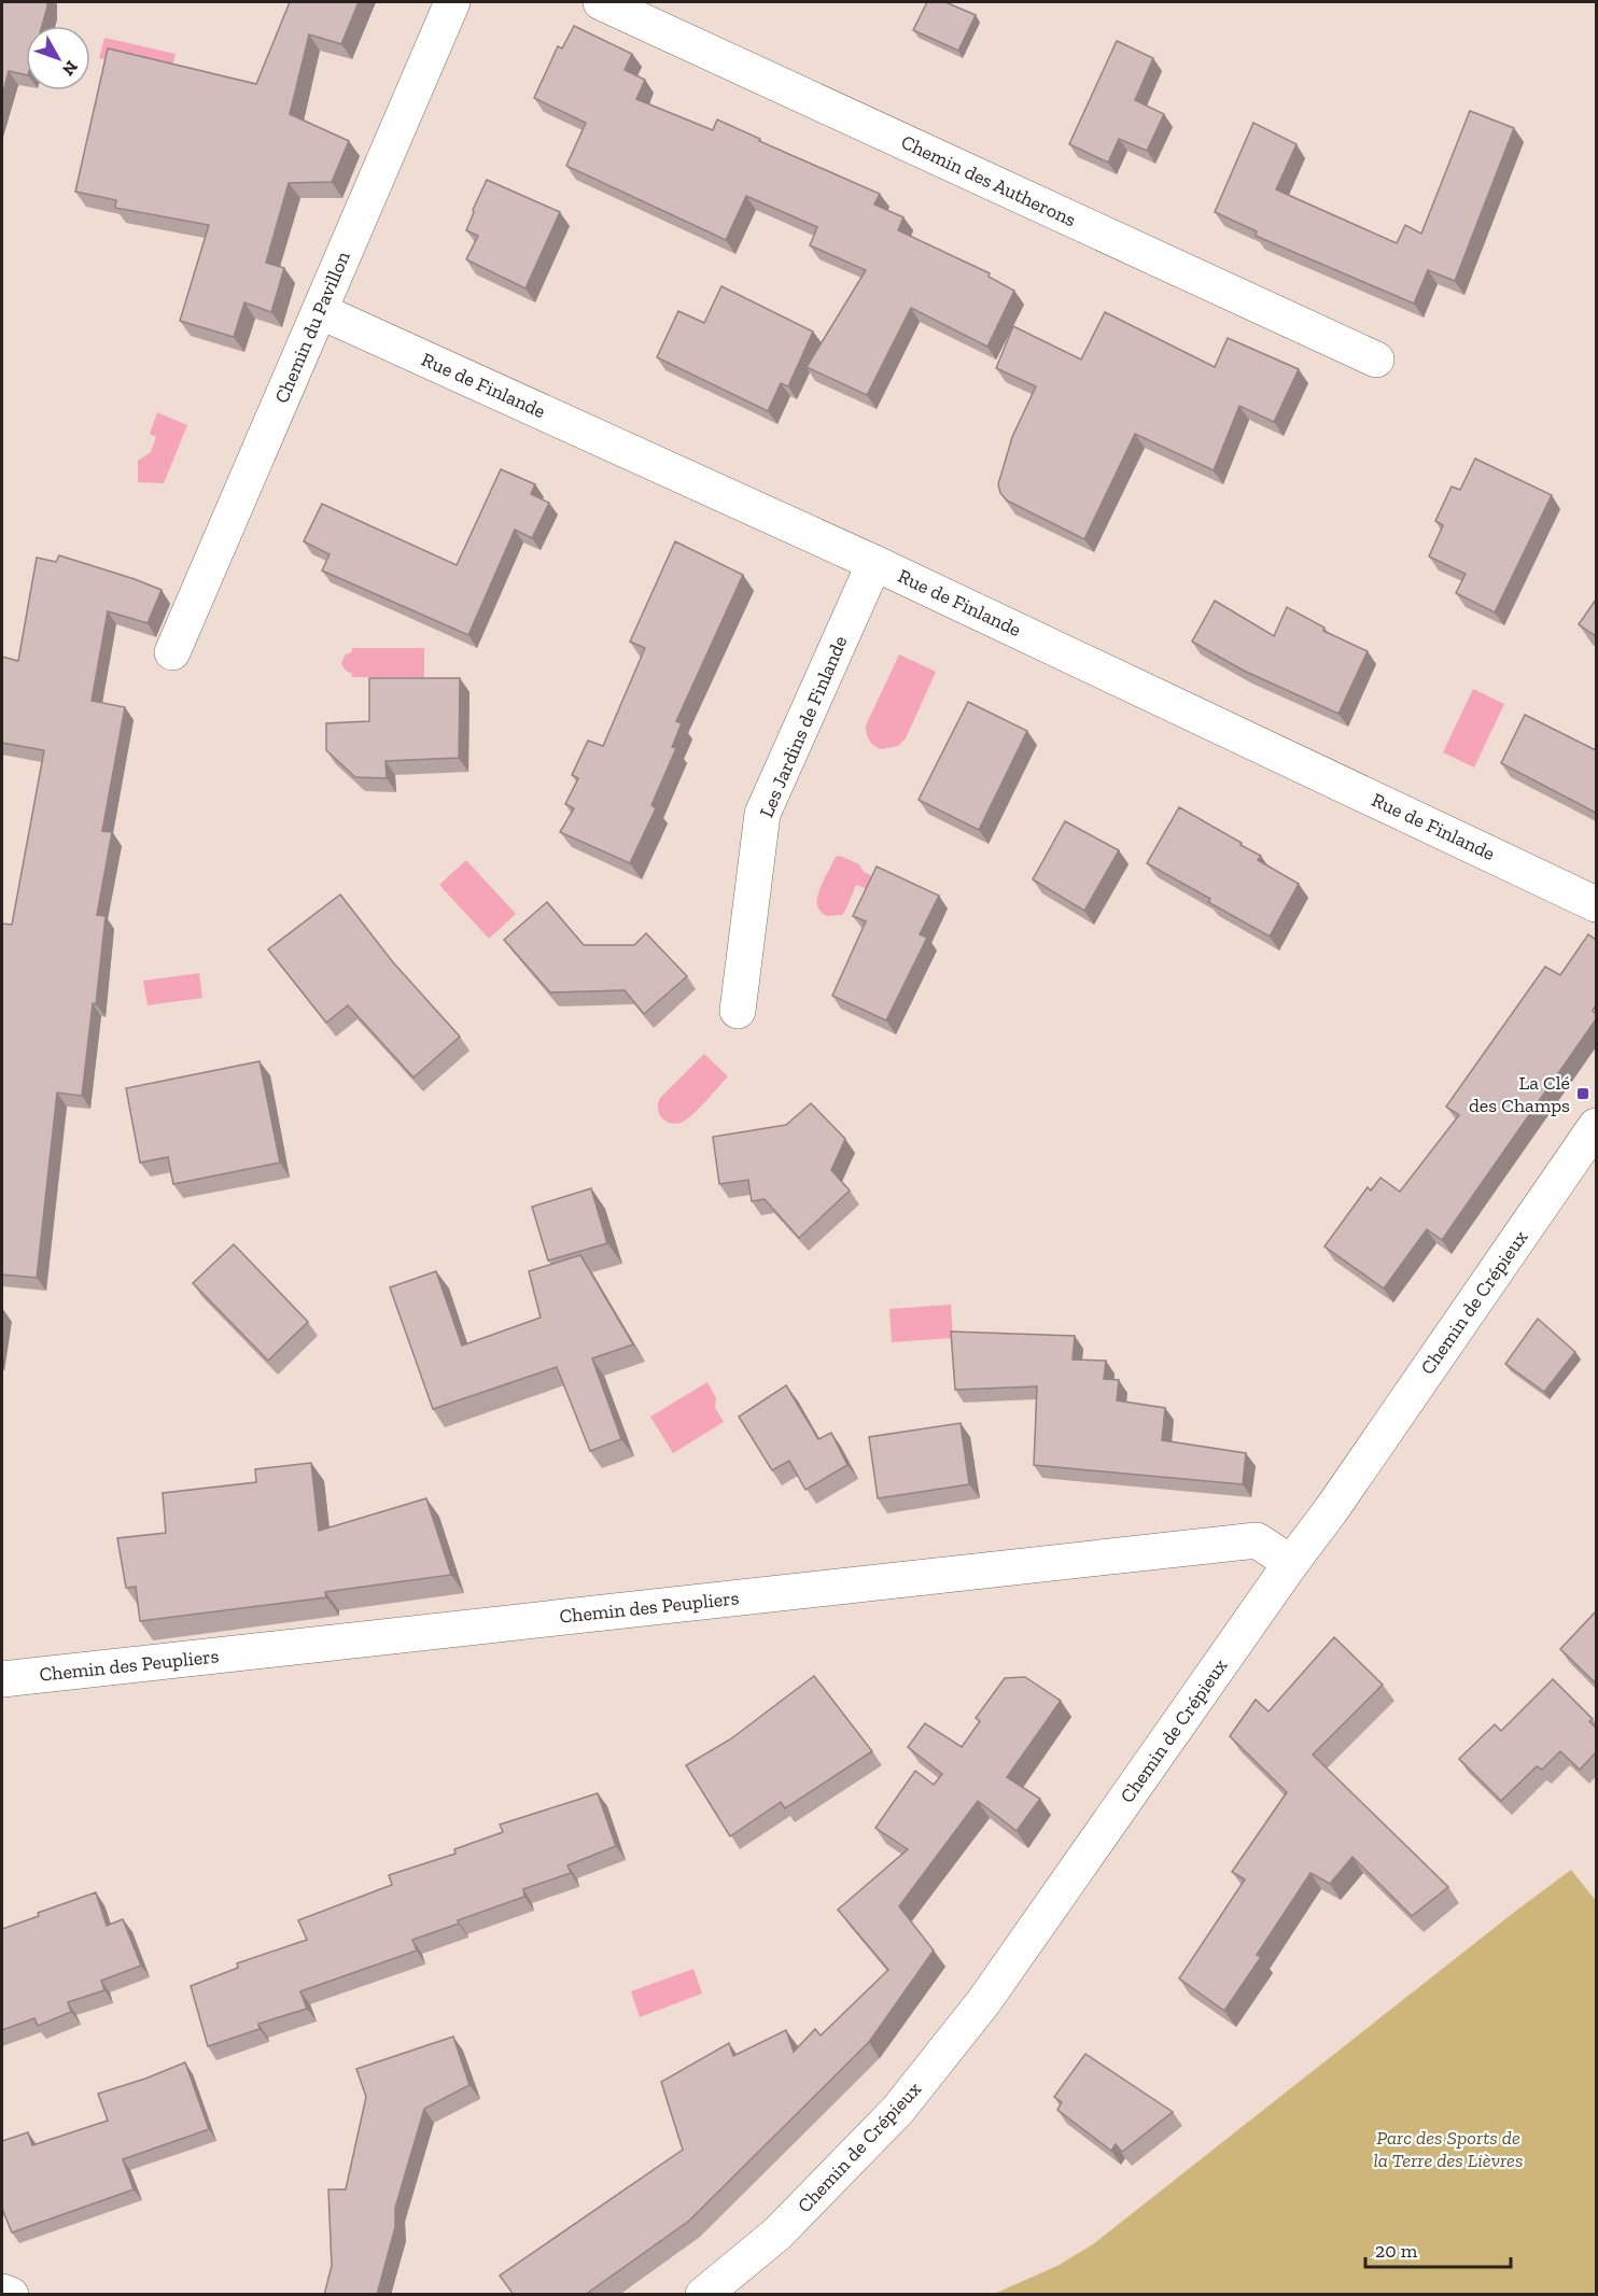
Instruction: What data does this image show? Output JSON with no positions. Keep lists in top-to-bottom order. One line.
{"streets":{"street":["Chemin des Autherons","Chemin du Pavillon","Rue de Finlande","Les Jardins de Finlande","Chemin de Crépieux","Chemin des Peupliers"]},"crossings":[["Chemin du Pavillon","Rue de Finlande"],["Rue de Finlande","Les Jardins de Finlande"],["Chemin de Crépieux","Chemin des Peupliers"]],"parks":["Parc des Sports de la Terre des Lièvres"],"places":{"transit":["La Clé des Champs"]},"scale_bar":"20 m","north":"bottom right"}
